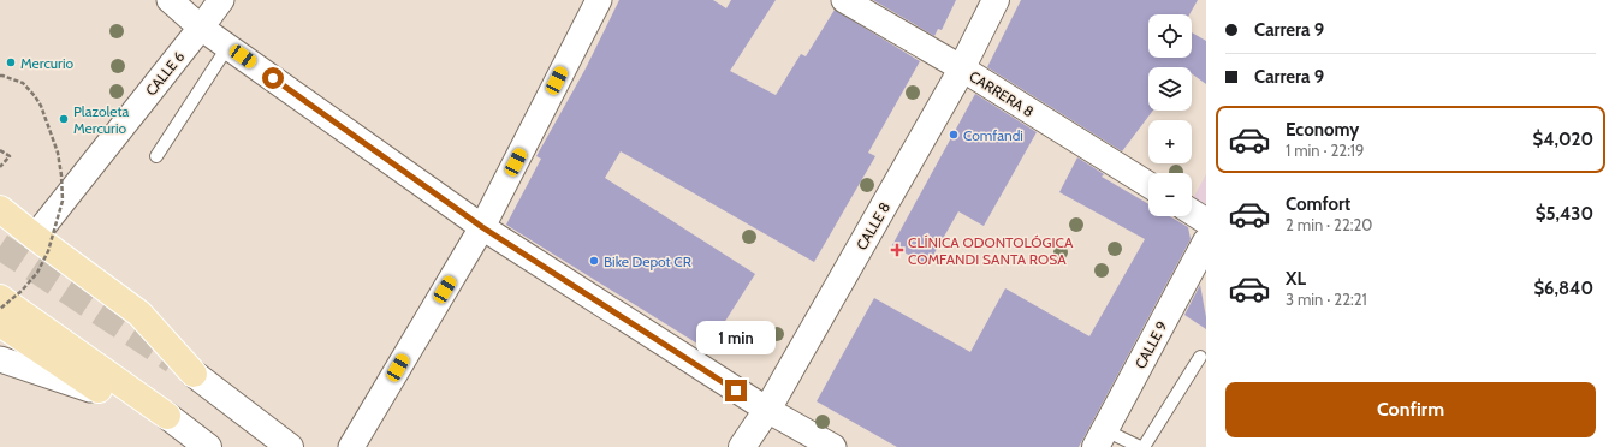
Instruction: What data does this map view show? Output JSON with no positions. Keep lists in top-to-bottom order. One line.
{"streets":{"street":["CALLE 6","CARRERA 8","CALLE 8","CALLE 9"]},"crossings":[["CARRERA 8","CALLE 8"]],"places":{"other":["Mercurio","Plazoleta Mercurio","Comfandi","Bike Depot CR"],"health":["CLÍNICA ODONTOLÓGICA COMFANDI SANTA ROSA"]},"page":{"banner":["Carrera 9","Carrera 9"],"map_buttons":["+","−"],"list":[{"name":"Economy","note":"1 min · 22:19","value":"$4,020"},{"name":"Comfort","note":"2 min · 22:20","value":"$5,430"},{"name":"XL","note":"3 min · 22:21","value":"$6,840"}],"bubble":"1 min","buttons":"Confirm"}}
